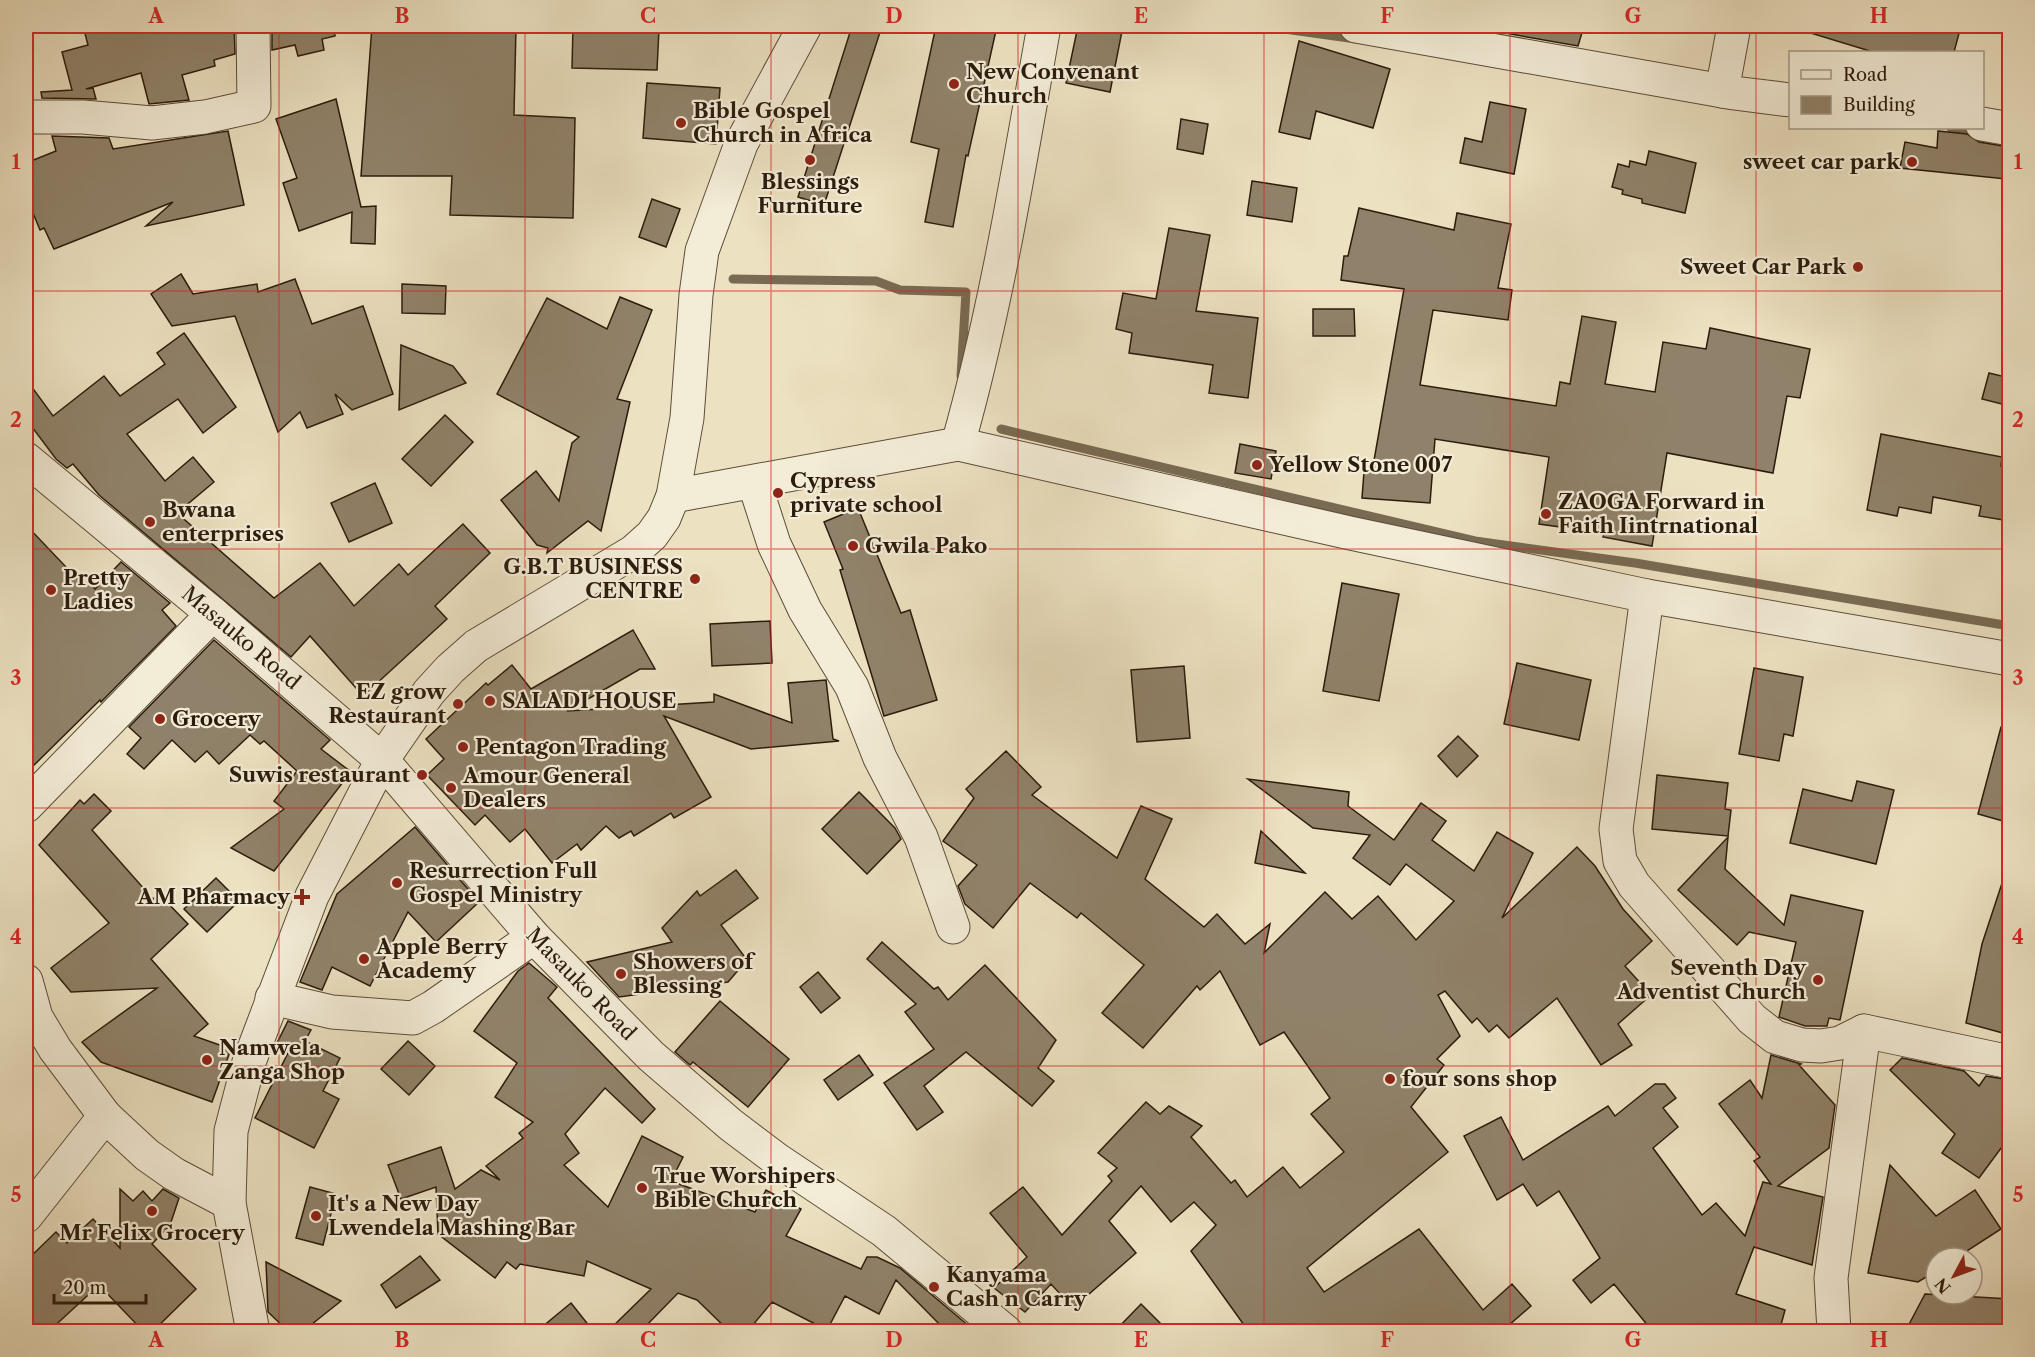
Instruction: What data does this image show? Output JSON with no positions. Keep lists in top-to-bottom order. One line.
{"streets":{"street":["Masauko Road"]},"places":{"other":["New Convenant Church","Bible Gospel Church in Africa","Blessings Furniture","sweet car park","Sweet Car Park","Yellow Stone 007","Cypress private school","ZAOGA Forward in Faith Iintrnational","Bwana enterprises","Gwila Pako","G.B.T BUSINESS CENTRE","Pretty Ladies","SALADI HOUSE","EZ grow Restaurant","Grocery","Pentagon Trading","Suwis restaurant","Amour General Dealers","Resurrection Full Gospel Ministry","Apple Berry Academy","Showers of Blessing","Seventh Day Adventist Church","Namwela Zanga Shop","four sons shop","True Worshipers Bible Church","Mr Felix Grocery","It's a New Day Lwendela Mashing Bar","Kanyama Cash n Carry"],"health":["AM Pharmacy"]},"legend":["Road","Building"],"scale_bar":"20 m","north":"bottom left","grid":{"columns":["A","B","C","D","E","F","G","H"],"rows":["1","2","3","4","5"]}}
